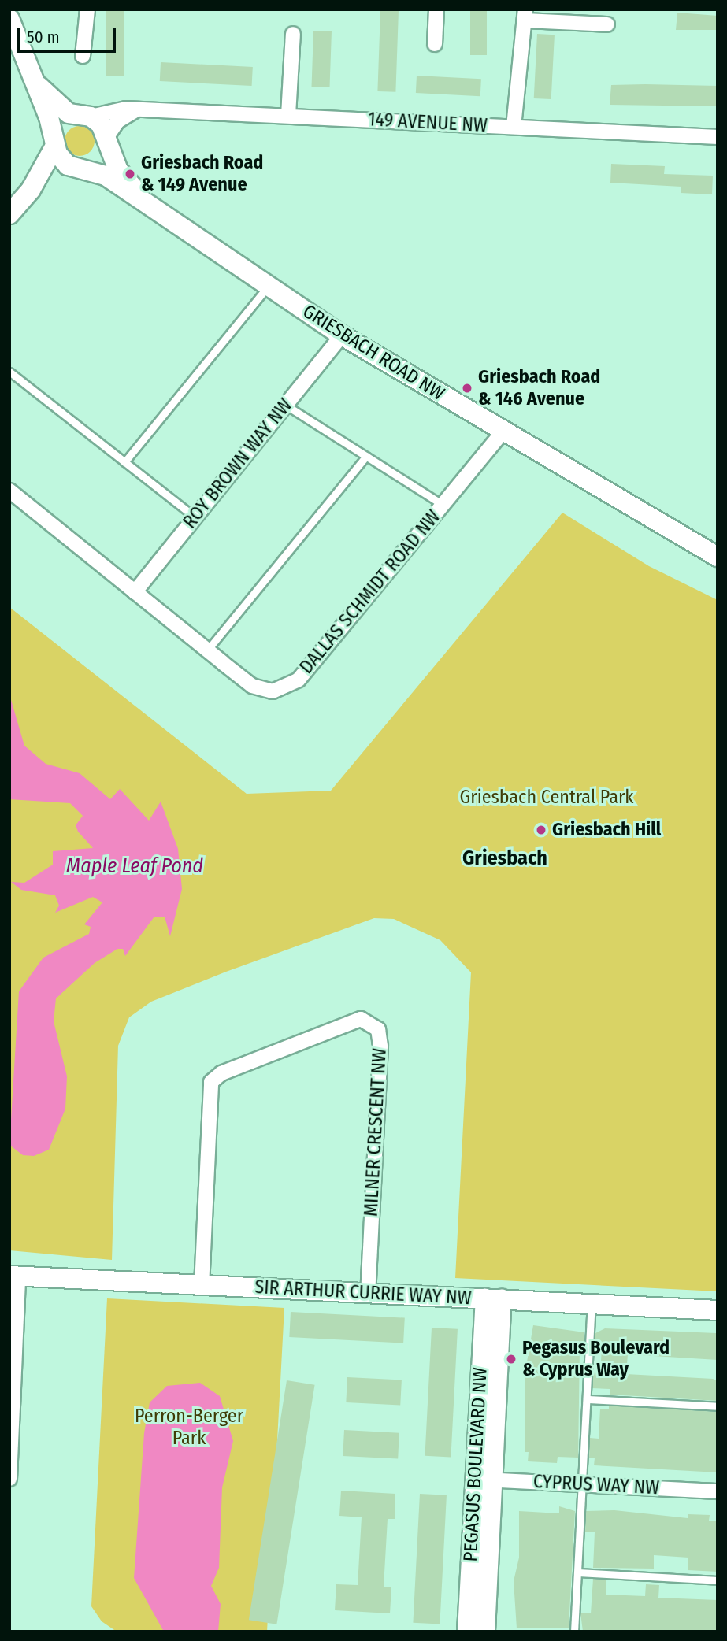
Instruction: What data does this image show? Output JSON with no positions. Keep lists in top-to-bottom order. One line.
{"streets":{"street":["149 AVENUE NW","GRIESBACH ROAD NW","ROY BROWN WAY NW","DALLAS SCHMIDT ROAD NW","MILNER CRESCENT NW","SIR ARTHUR CURRIE WAY NW","PEGASUS BOULEVARD NW","CYPRUS WAY NW"]},"crossings":[["149 AVENUE NW","GRIESBACH ROAD NW"],["GRIESBACH ROAD NW","ROY BROWN WAY NW"],["GRIESBACH ROAD NW","DALLAS SCHMIDT ROAD NW"],["ROY BROWN WAY NW","DALLAS SCHMIDT ROAD NW"],["MILNER CRESCENT NW","SIR ARTHUR CURRIE WAY NW"],["SIR ARTHUR CURRIE WAY NW","PEGASUS BOULEVARD NW"],["PEGASUS BOULEVARD NW","CYPRUS WAY NW"]],"districts":["Griesbach"],"water":["Maple Leaf Pond"],"parks":["Griesbach Central Park","Perron-Berger Park"],"places":["Griesbach Road & 149 Avenue","Griesbach Road & 146 Avenue","Griesbach Hill","Pegasus Boulevard & Cyprus Way"],"scale_bar":"50 m"}
